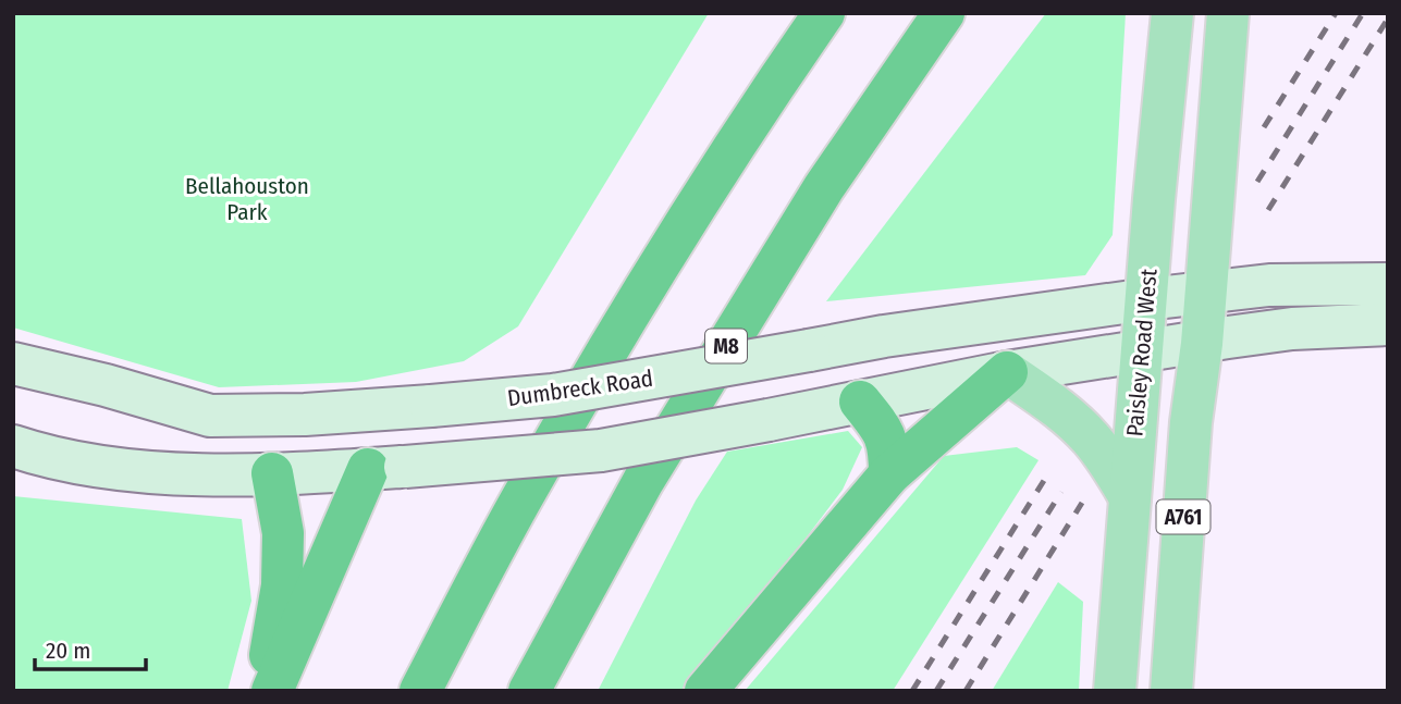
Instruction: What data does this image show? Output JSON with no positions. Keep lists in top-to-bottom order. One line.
{"streets":{"highway":["M8"],"main road":["Paisley Road West","Dumbreck Road","A761"]},"crossings":[["Paisley Road West","Dumbreck Road"],["Dumbreck Road","A761"]],"parks":["Bellahouston Park"],"scale_bar":"20 m"}
